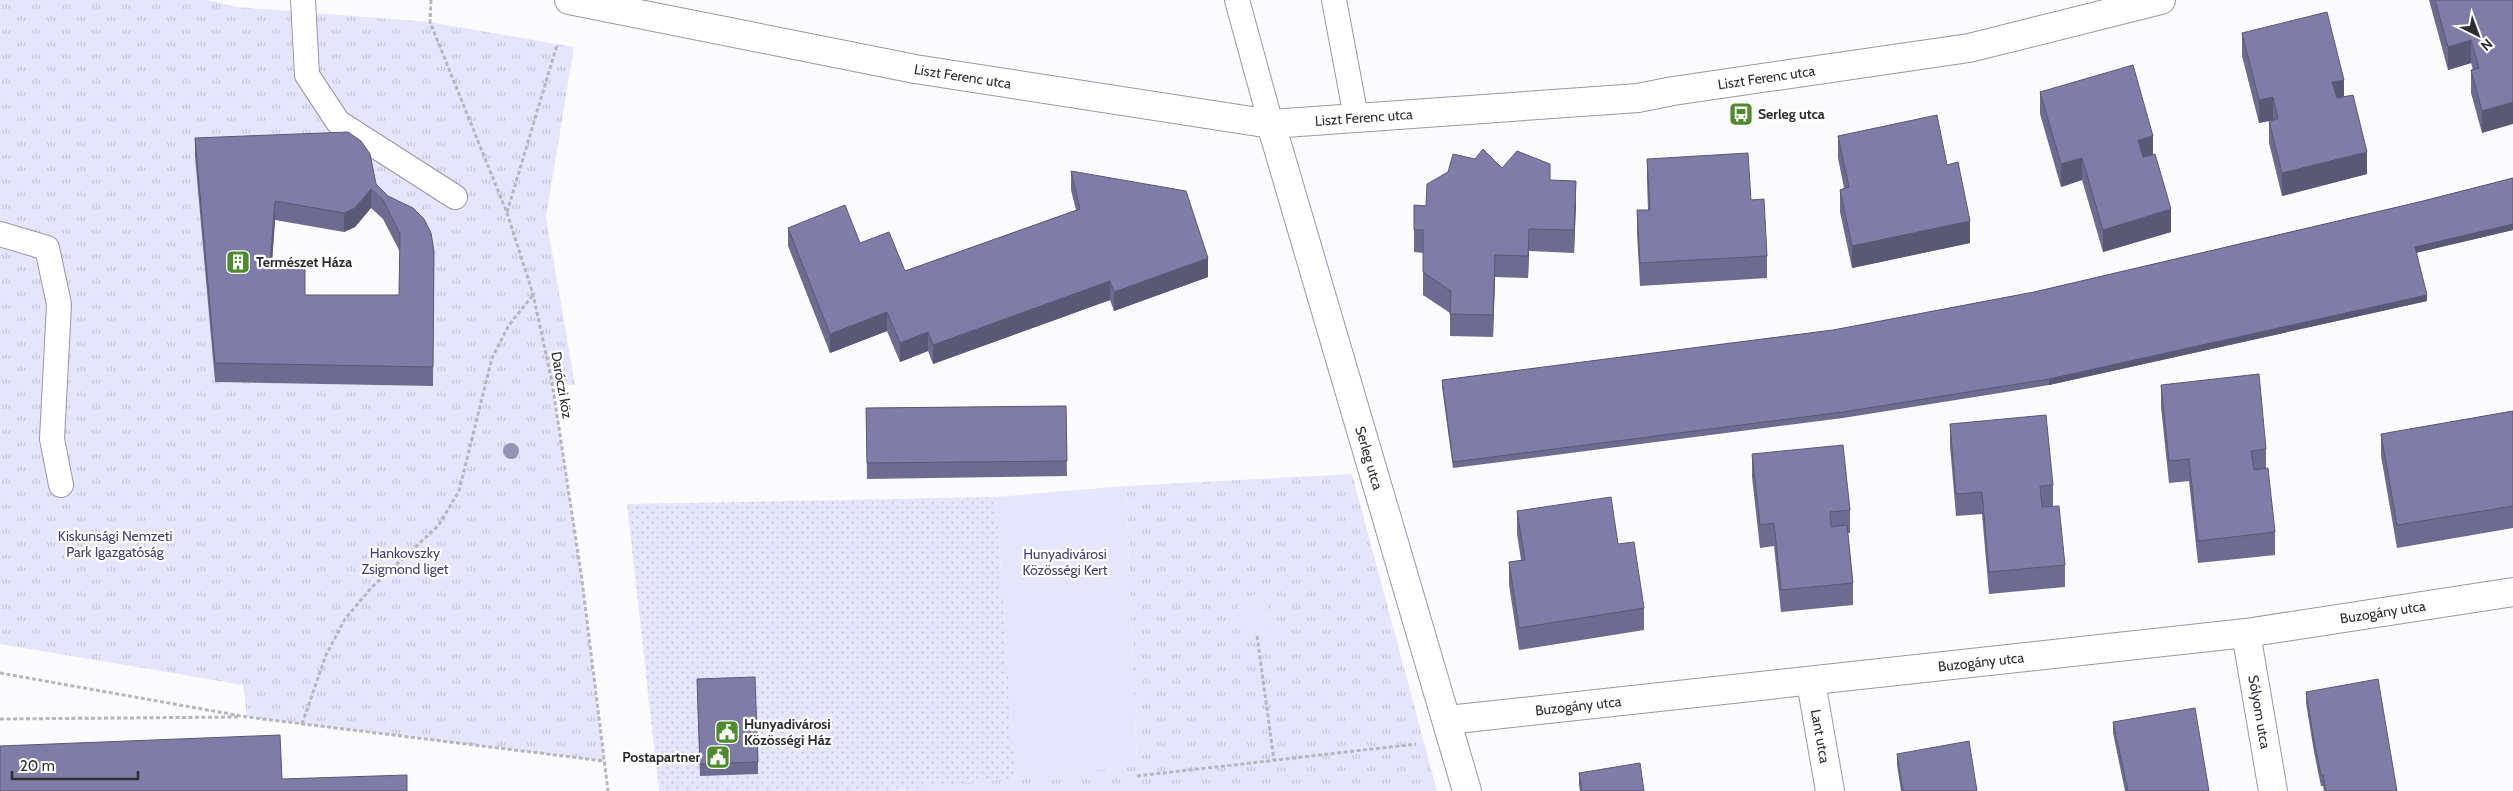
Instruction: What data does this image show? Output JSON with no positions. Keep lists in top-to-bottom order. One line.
{"streets":{"street":["Liszt Ferenc utca","Serleg utca","Buzogány utca","Sólyom utca","Lant utca"],"path":["Daróczi köz"]},"crossings":[["Liszt Ferenc utca","Serleg utca"],["Serleg utca","Buzogány utca"],["Buzogány utca","Sólyom utca"],["Buzogány utca","Lant utca"]],"parks":["Kiskunsági Nemzeti Park Igazgatóság","Hankovszky Zsigmond liget","Hunyadivárosi Közösségi Kert"],"places":{"bus stop":["Serleg utca"],"building":["Természet Háza"],"public building":["Hunyadivárosi Közösségi Ház","Postapartner"]},"scale_bar":"20 m","north":"bottom right"}
